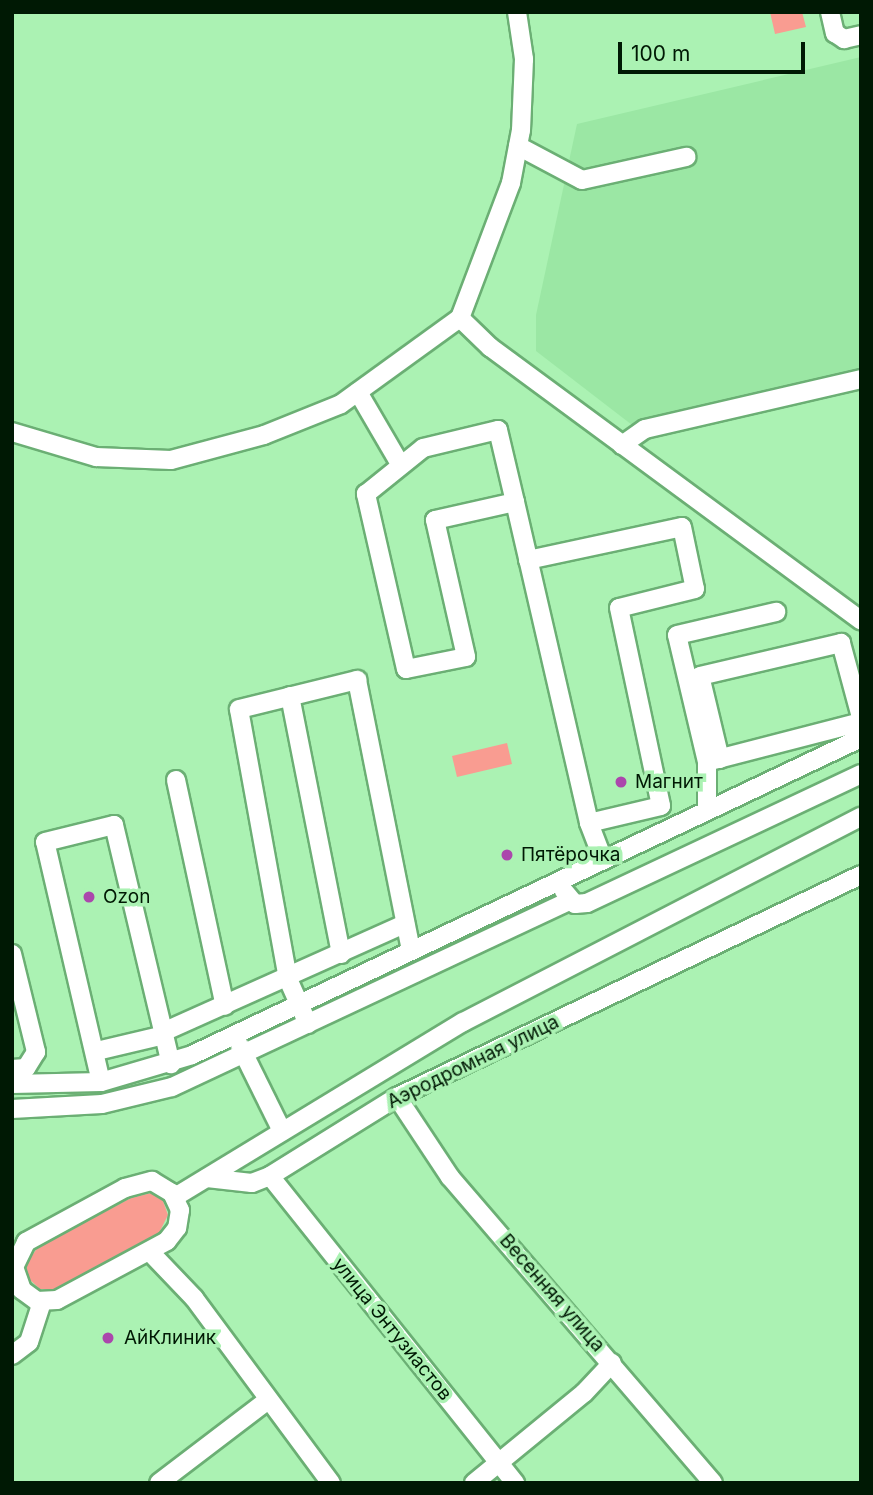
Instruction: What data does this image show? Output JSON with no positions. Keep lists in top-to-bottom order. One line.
{"streets":{"street":["Аэродромная улица","Весенняя улица","улица Энтузиастов"]},"crossings":[["Аэродромная улица","Весенняя улица"],["Аэродромная улица","улица Энтузиастов"]],"places":["Магнит","Пятёрочка","Ozon","АйКлиник"],"scale_bar":"100 m"}
